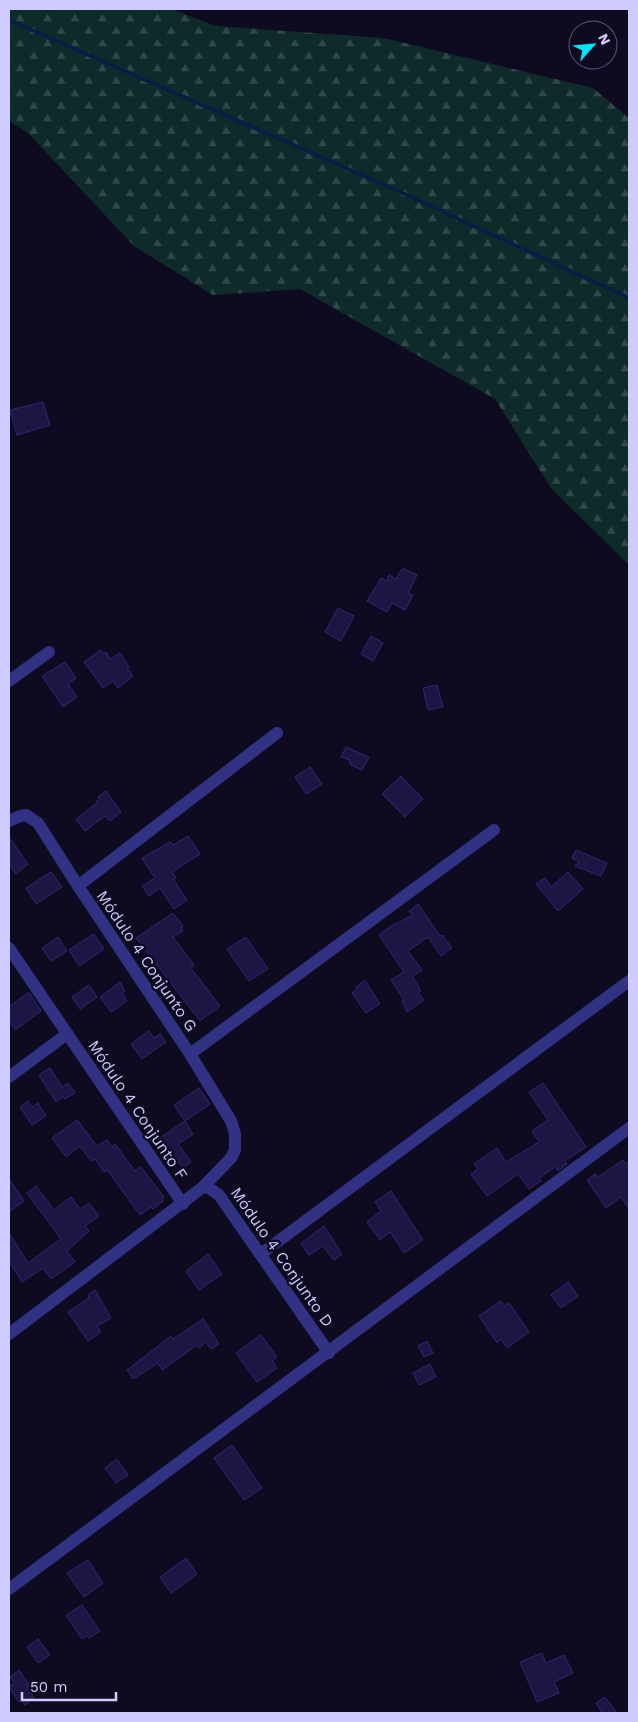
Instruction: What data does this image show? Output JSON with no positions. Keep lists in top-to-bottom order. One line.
{"streets":{"street":["Módulo 4 Conjunto G","Módulo 4 Conjunto F","Módulo 4 Conjunto D"]},"crossings":[["Módulo 4 Conjunto G","Módulo 4 Conjunto F"],["Módulo 4 Conjunto G","Módulo 4 Conjunto D"]],"scale_bar":"50 m","north":"top right"}
